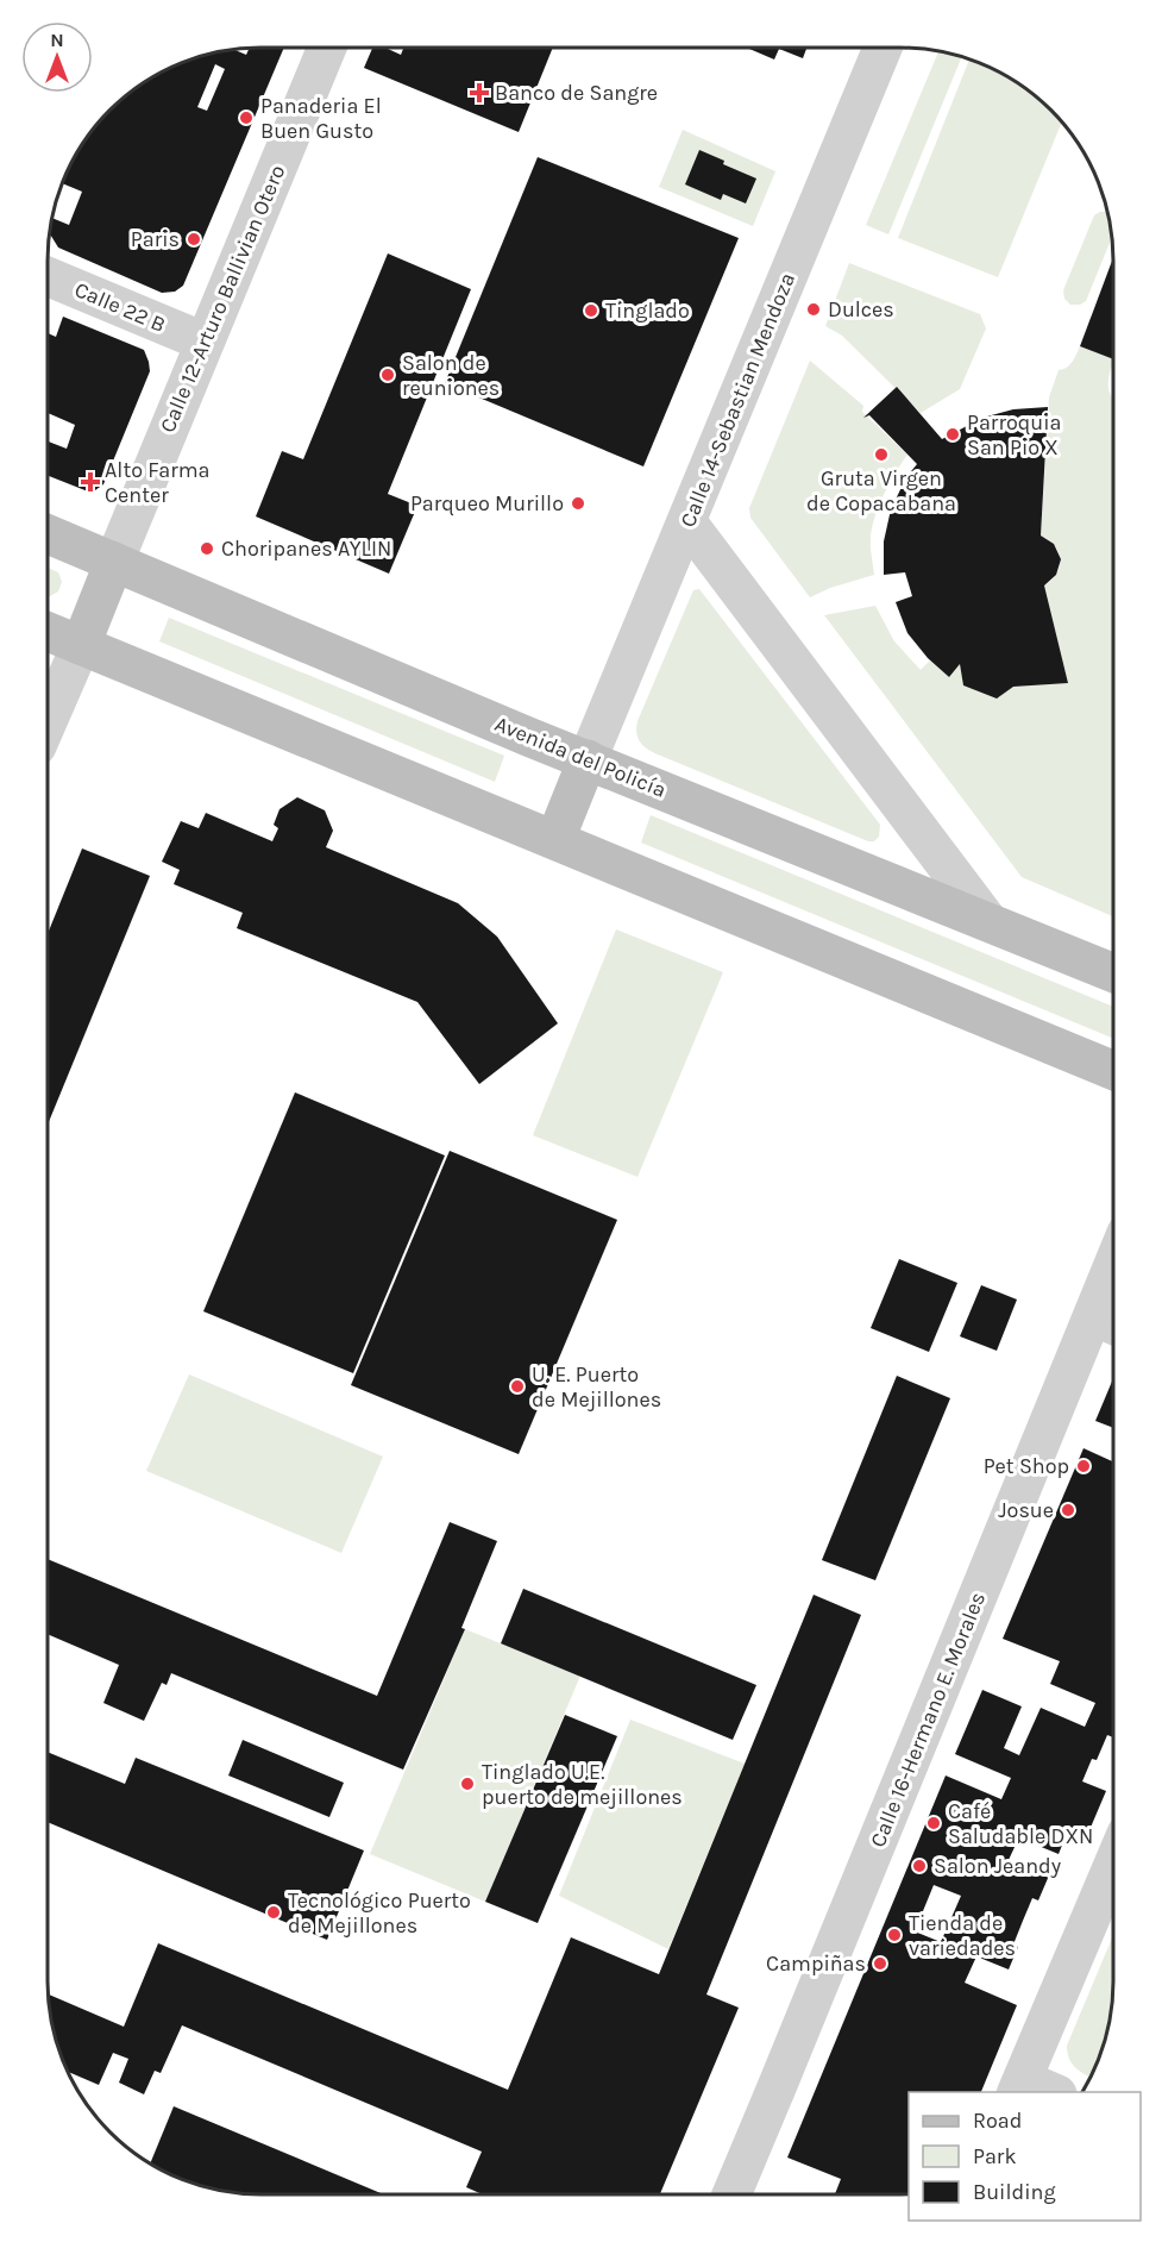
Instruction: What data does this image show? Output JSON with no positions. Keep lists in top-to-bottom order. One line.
{"streets":{"main road":["Avenida del Policía"],"street":["Calle 12-Arturo Ballivian Otero","Calle 22 B","Calle 14-Sebastian Mendoza","Calle 16-Hermano E. Morales"]},"crossings":[["Calle 12-Arturo Ballivian Otero","Calle 22 B"],["Calle 12-Arturo Ballivian Otero","Avenida del Policía"],["Calle 14-Sebastian Mendoza","Avenida del Policía"]],"places":{"health":["Banco de Sangre","Alto Farma Center"],"other":["Panaderia El Buen Gusto","Paris","Dulces","Tinglado","Salon de reuniones","Parroquia San Pio X","Gruta Virgen de Copacabana","Parqueo Murillo","Choripanes AYLIN","U. E. Puerto de Mejillones","Pet Shop","Josue","Tinglado U.E. puerto de mejillones","Café Saludable DXN","Salon Jeandy","Tecnológico Puerto de Mejillones","Tienda de variedades","Campiñas"]},"legend":["Road","Park","Building"],"north":"top"}
